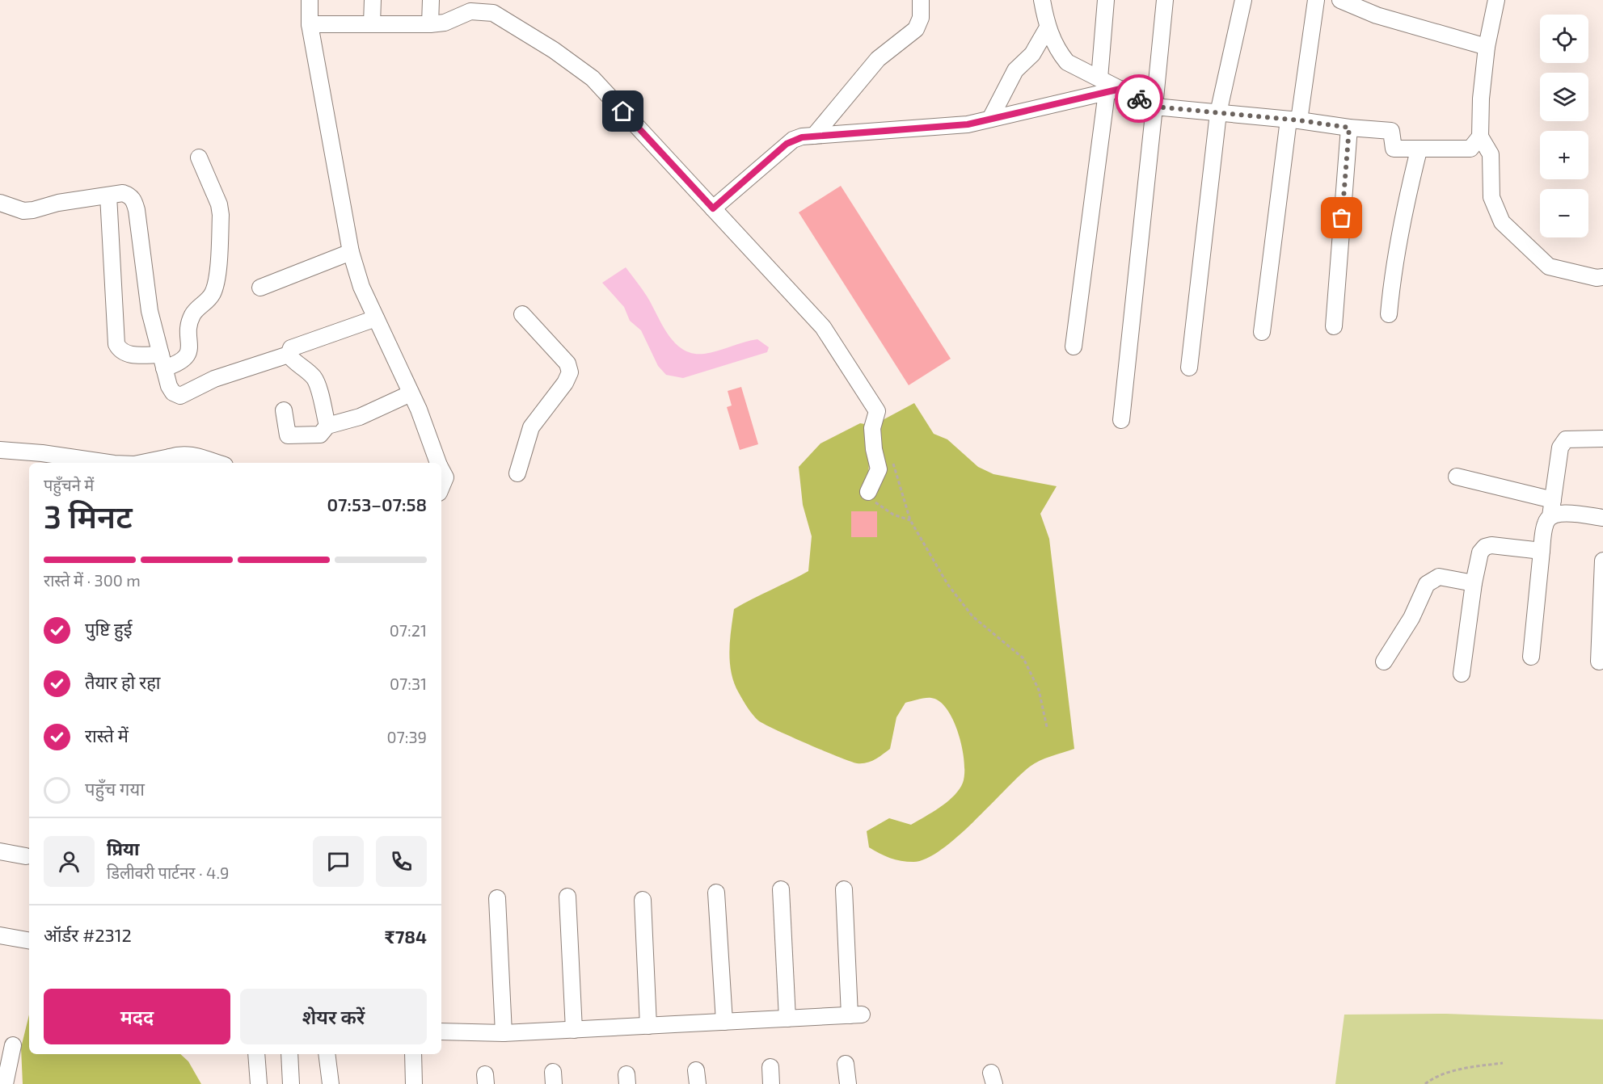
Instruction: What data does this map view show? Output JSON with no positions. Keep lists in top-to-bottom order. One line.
{"page":{"map_buttons":["+","−"],"heading":["3 मिनट","पहुँचने में","07:53–07:58"],"panel":["प्रिया","डिलीवरी पार्टनर · 4.9","ऑर्डर #2312","₹784"],"bar":"रास्ते में · 300 m","list":[["पुष्टि हुई","07:21"],["तैयार हो रहा","07:31"],["रास्ते में","07:39"],"पहुँच गया"],"buttons":["मदद","शेयर करें"]}}
